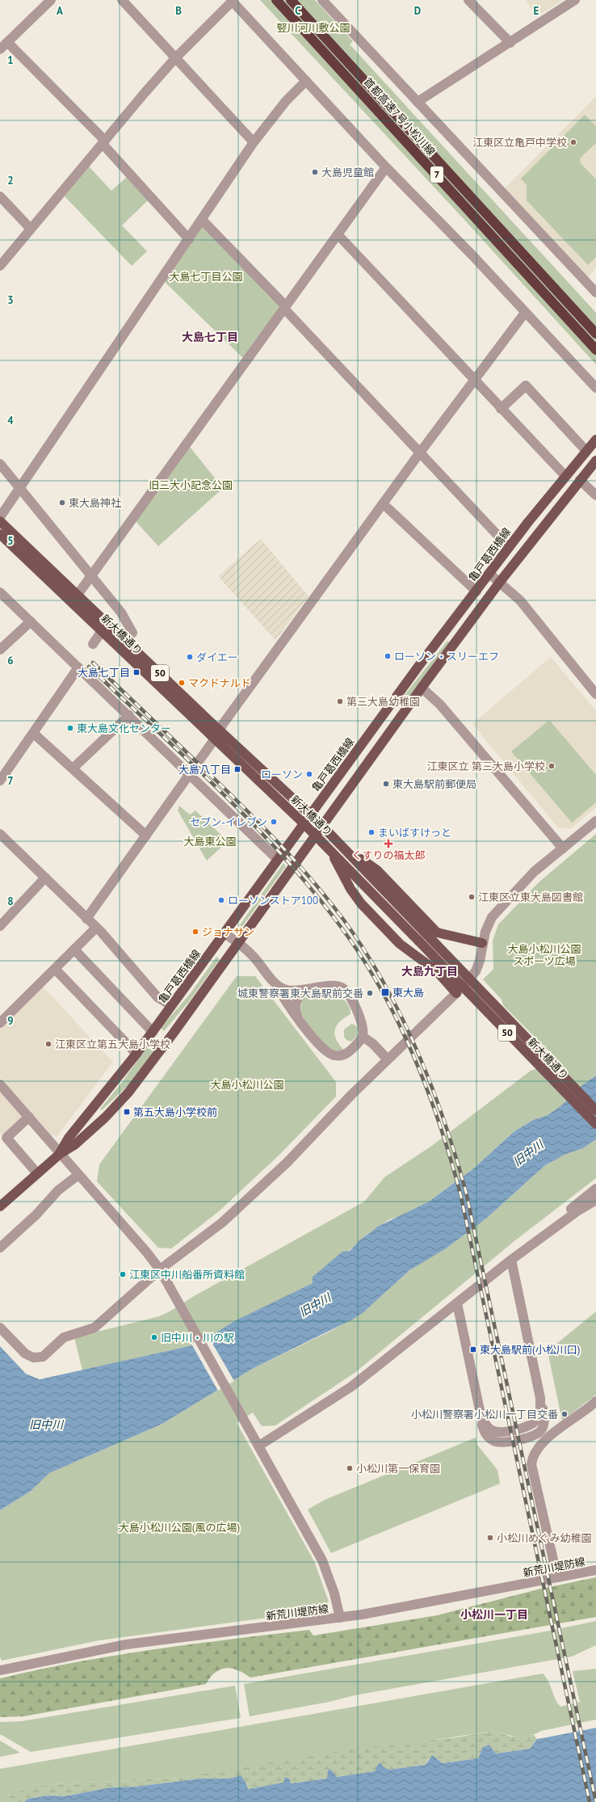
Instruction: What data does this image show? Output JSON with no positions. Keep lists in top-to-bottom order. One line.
{"streets":{"highway":["首都高速7号小松川線","7"],"main road":["亀戸葛西橋線","新大橋通り","50"],"street":["新荒川堤防線"]},"crossings":[["亀戸葛西橋線","新大橋通り"]],"districts":["大島七丁目","大島九丁目","小松川一丁目"],"water":["旧中川"],"parks":["竪川河川敷公園","大島七丁目公園","旧三大小記念公園","大島東公園","大島小松川公園 スポーツ広場","大島小松川公園","大島小松川公園(風の広場)"],"places":{"other":["江東区立亀戸中学校","大島児童館","東大島神社","ローソン・スリーエフ","ダイエー","マクドナルド","第三大島幼稚園","東大島文化センター","江東区立 第三大島小学校","ローソン","東大島駅前郵便局","セブン-イレブン","まいばすけっと","江東区立東大島図書館","ローソンストア100","ジョナサン","城東警察署東大島駅前交番","江東区立第五大島小学校","江東区中川船番所資料館","旧中川・川の駅","小松川警察署小松川一丁目交番","小松川第一保育園","小松川めぐみ幼稚園"],"transit":["大島七丁目","大島八丁目","東大島","第五大島小学校前","東大島駅前(小松川口)"],"health":["くすりの福太郎"]},"grid":{"columns":["A","B","C","D","E"],"rows":["1","2","3","4","5","6","7","8","9"]}}
